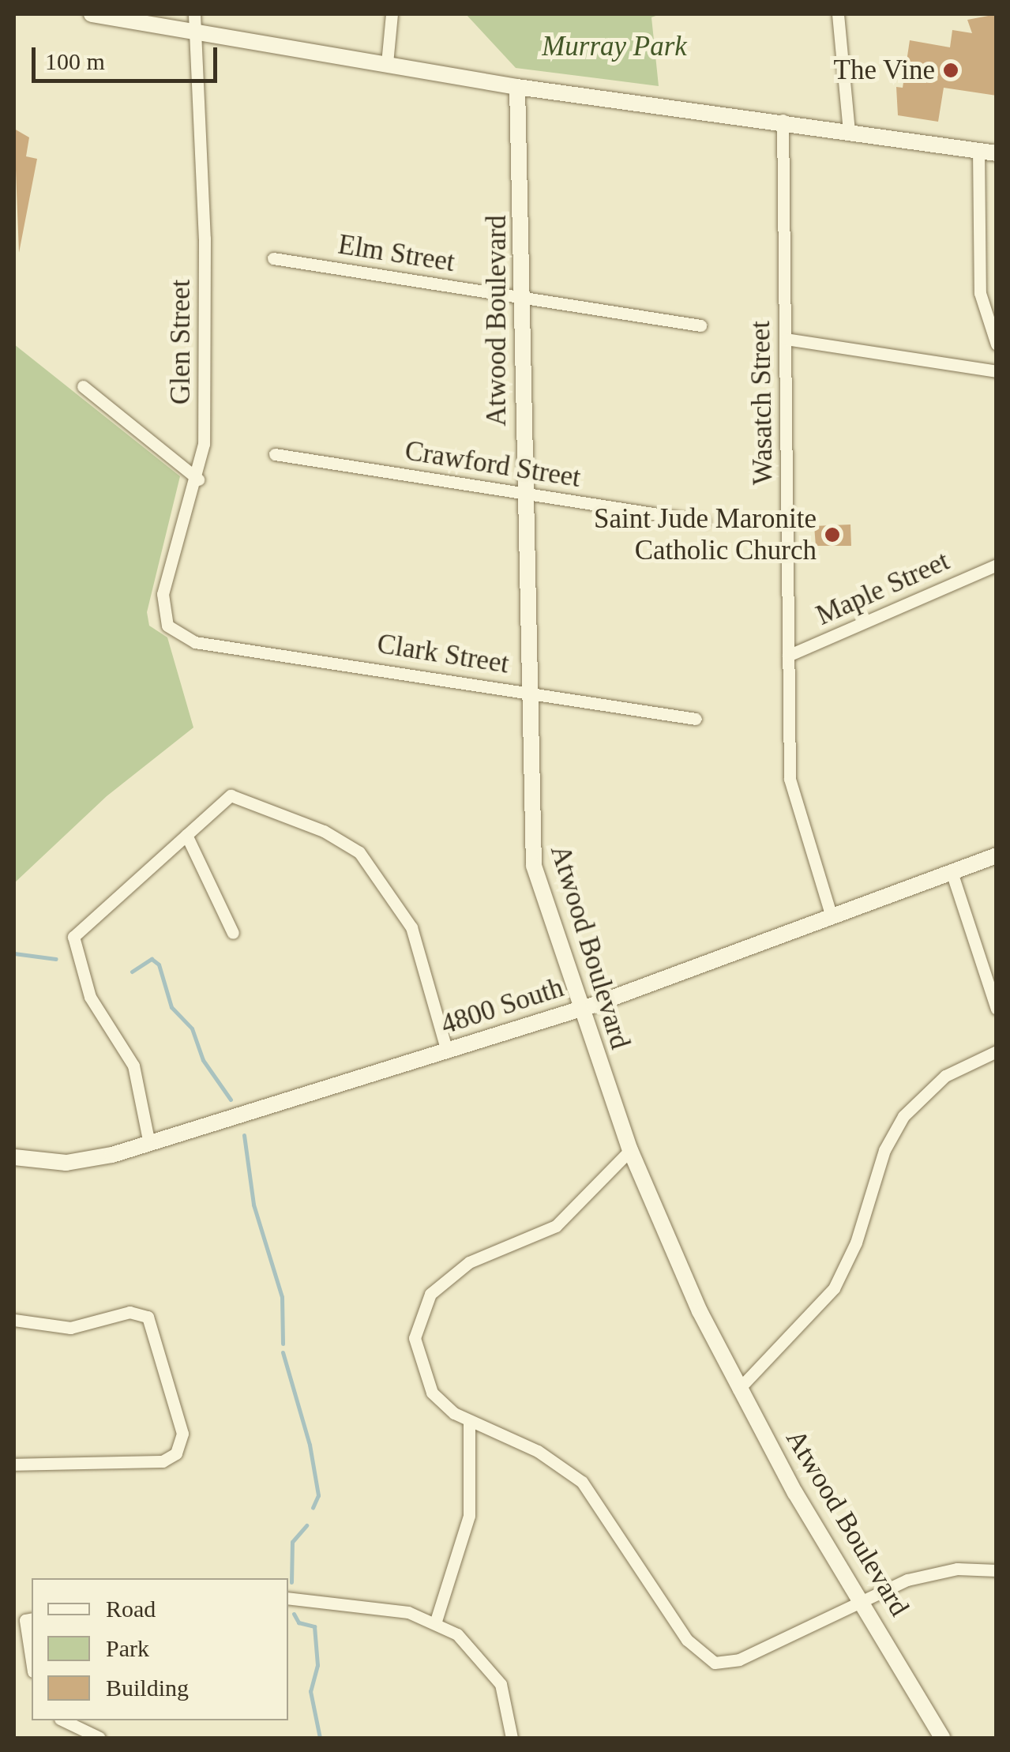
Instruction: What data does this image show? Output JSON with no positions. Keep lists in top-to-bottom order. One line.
{"streets":{"street":["Elm Street","Atwood Boulevard","Glen Street","Wasatch Street","Crawford Street","Maple Street","Clark Street","4800 South"]},"crossings":[["Elm Street","Atwood Boulevard"],["Atwood Boulevard","Crawford Street"],["Atwood Boulevard","Clark Street"],["Atwood Boulevard","4800 South"],["Glen Street","Clark Street"],["Wasatch Street","Maple Street"],["Wasatch Street","4800 South"]],"parks":["Murray Park"],"places":["The Vine","Saint Jude Maronite Catholic Church"],"legend":["Road","Park","Building"],"scale_bar":"100 m"}
